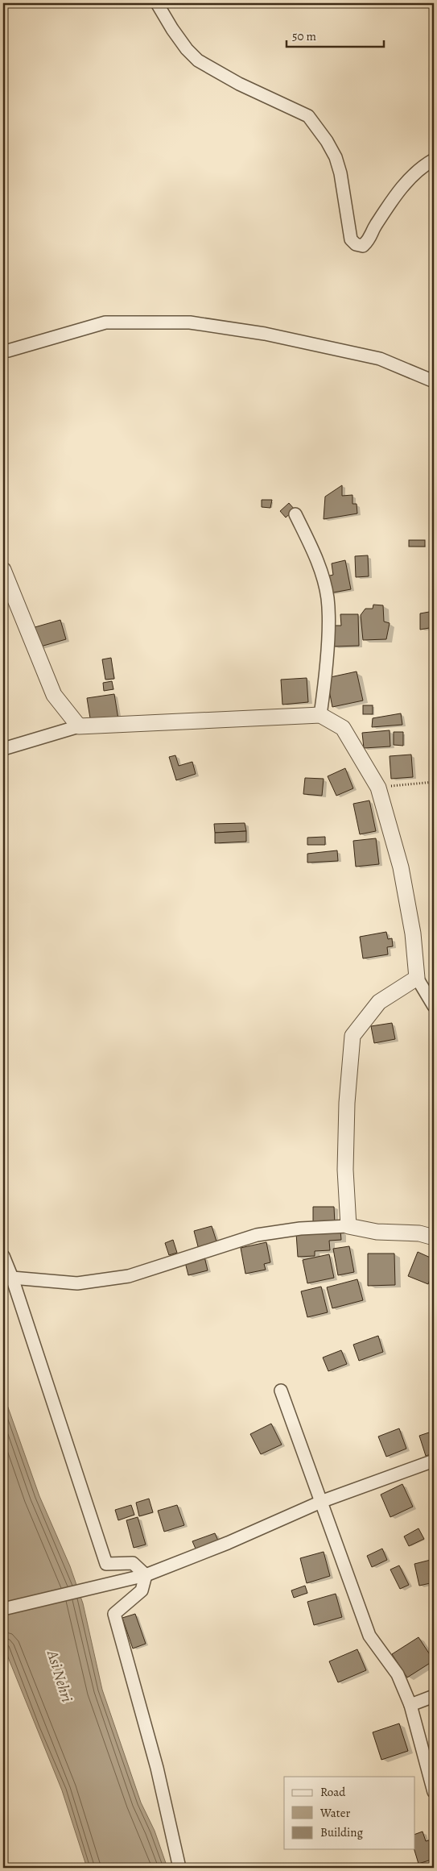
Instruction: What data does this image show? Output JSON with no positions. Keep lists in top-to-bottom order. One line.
{"water":["Asi Nehri"],"legend":["Road","Water","Building"],"scale_bar":"50 m"}
